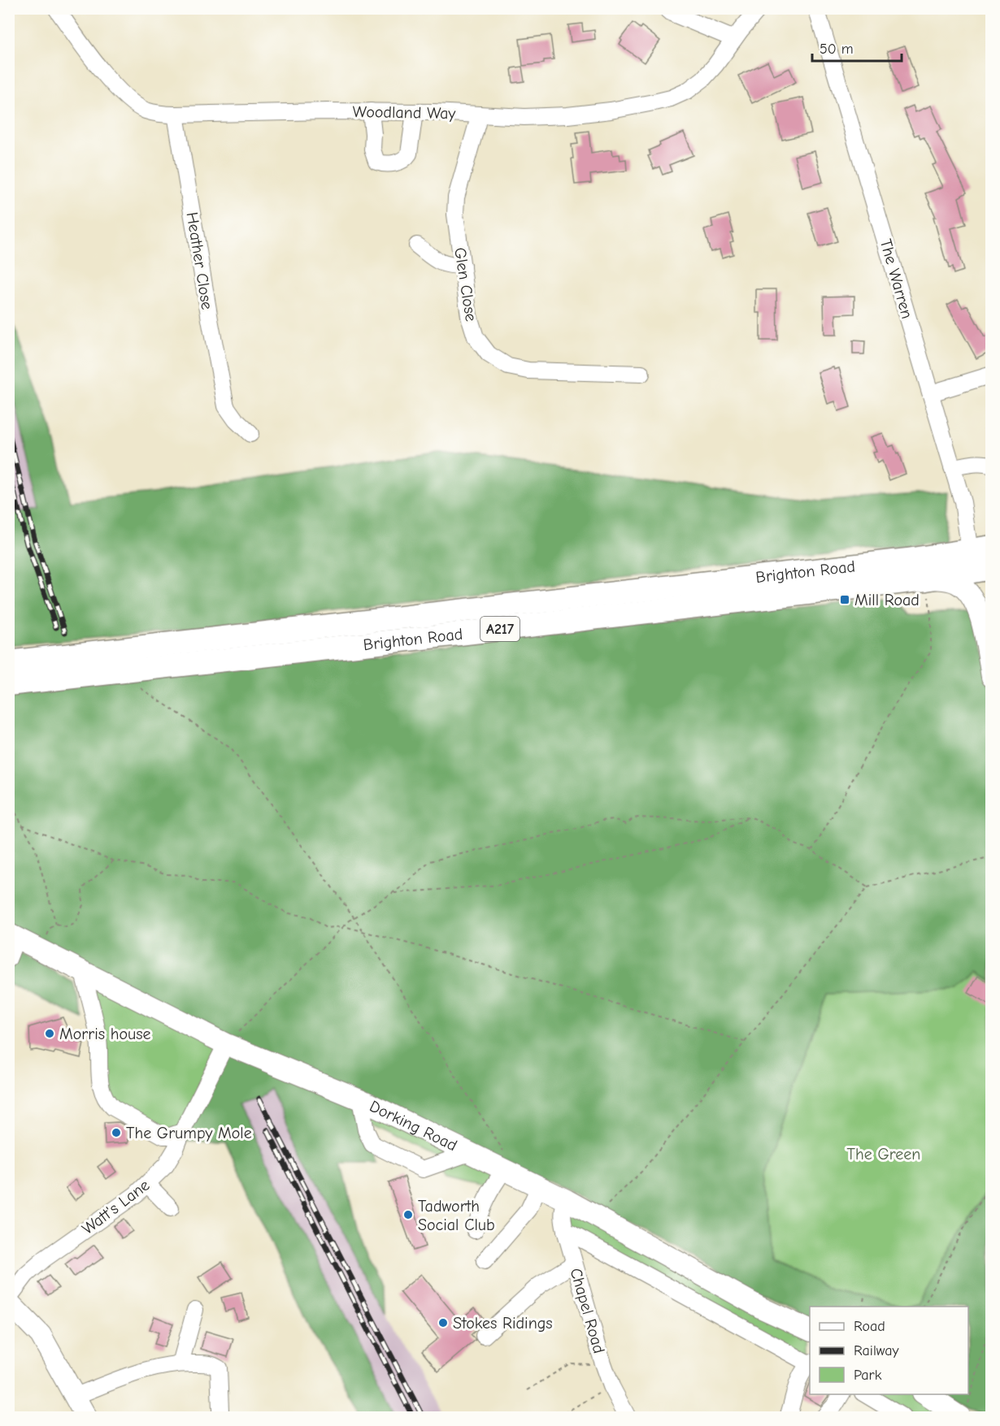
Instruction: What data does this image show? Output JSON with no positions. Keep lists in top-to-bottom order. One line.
{"streets":{"highway":["Brighton Road","A217"],"main road":["Dorking Road"],"street":["Woodland Way","Heather Close","The Warren","Glen Close","Watt's Lane","Chapel Road"]},"crossings":[["Woodland Way","Heather Close"],["Woodland Way","Glen Close"],["The Warren","Brighton Road"],["Dorking Road","Watt's Lane"],["Dorking Road","Chapel Road"]],"parks":["The Green"],"places":{"transit":["Mill Road"],"other":["Morris house","The Grumpy Mole","Tadworth Social Club","Stokes Ridings"]},"legend":["Road","Railway","Park"],"scale_bar":"50 m"}
